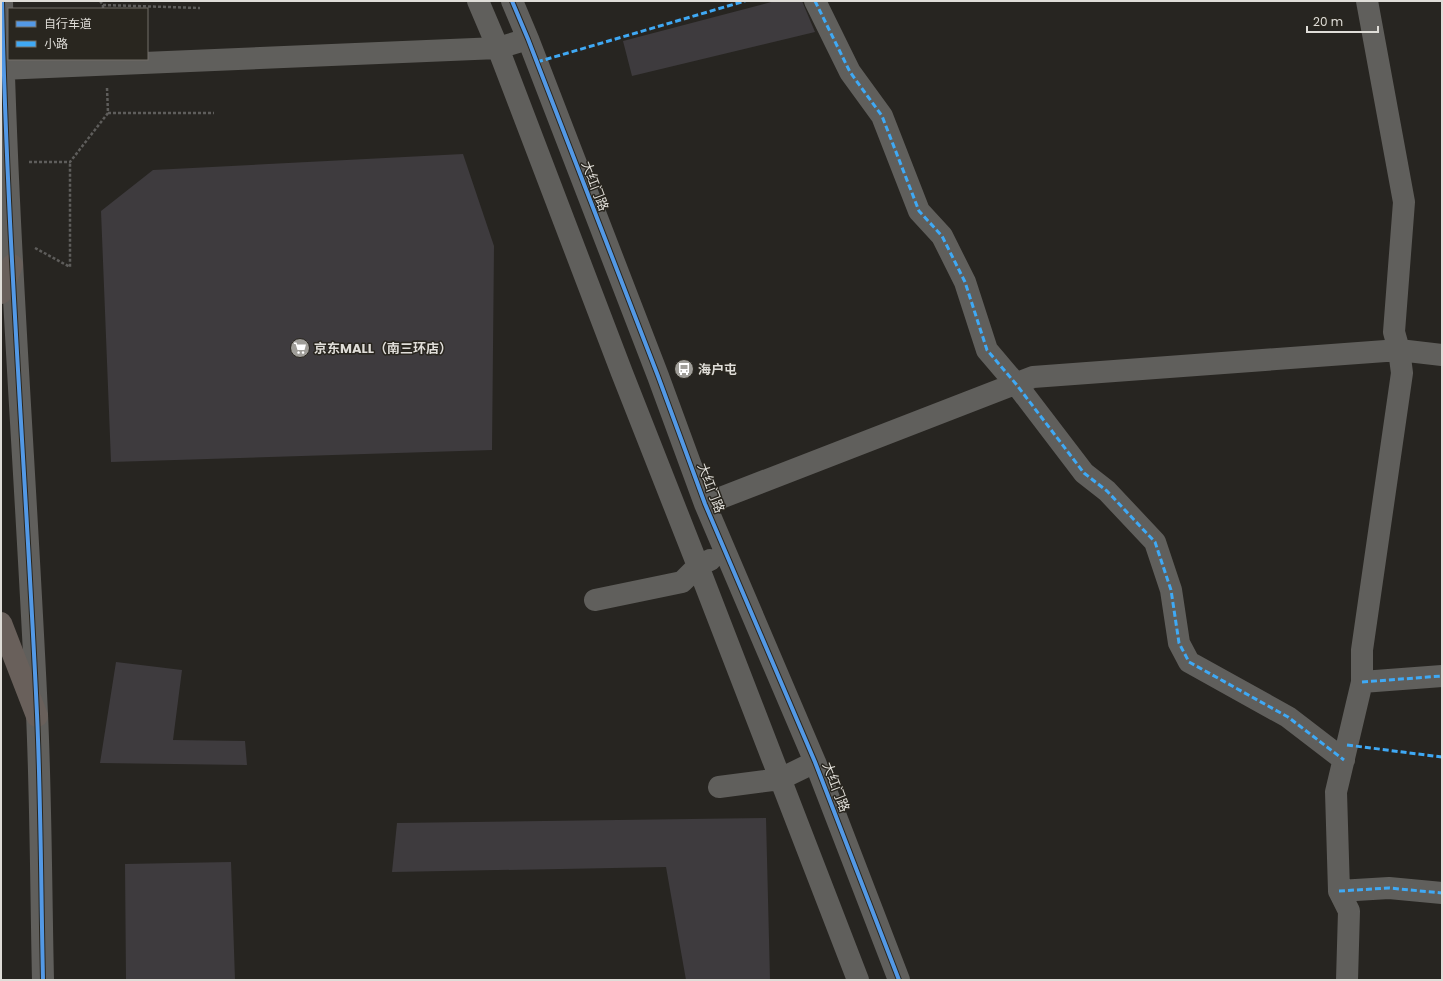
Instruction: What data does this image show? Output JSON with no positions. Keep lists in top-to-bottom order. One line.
{"streets":{"street":["大红门路"]},"places":{"supermarket":["京东MALL（南三环店）"],"bus stop":["海户屯"]},"legend":["自行车道","小路"],"scale_bar":"20 m"}
